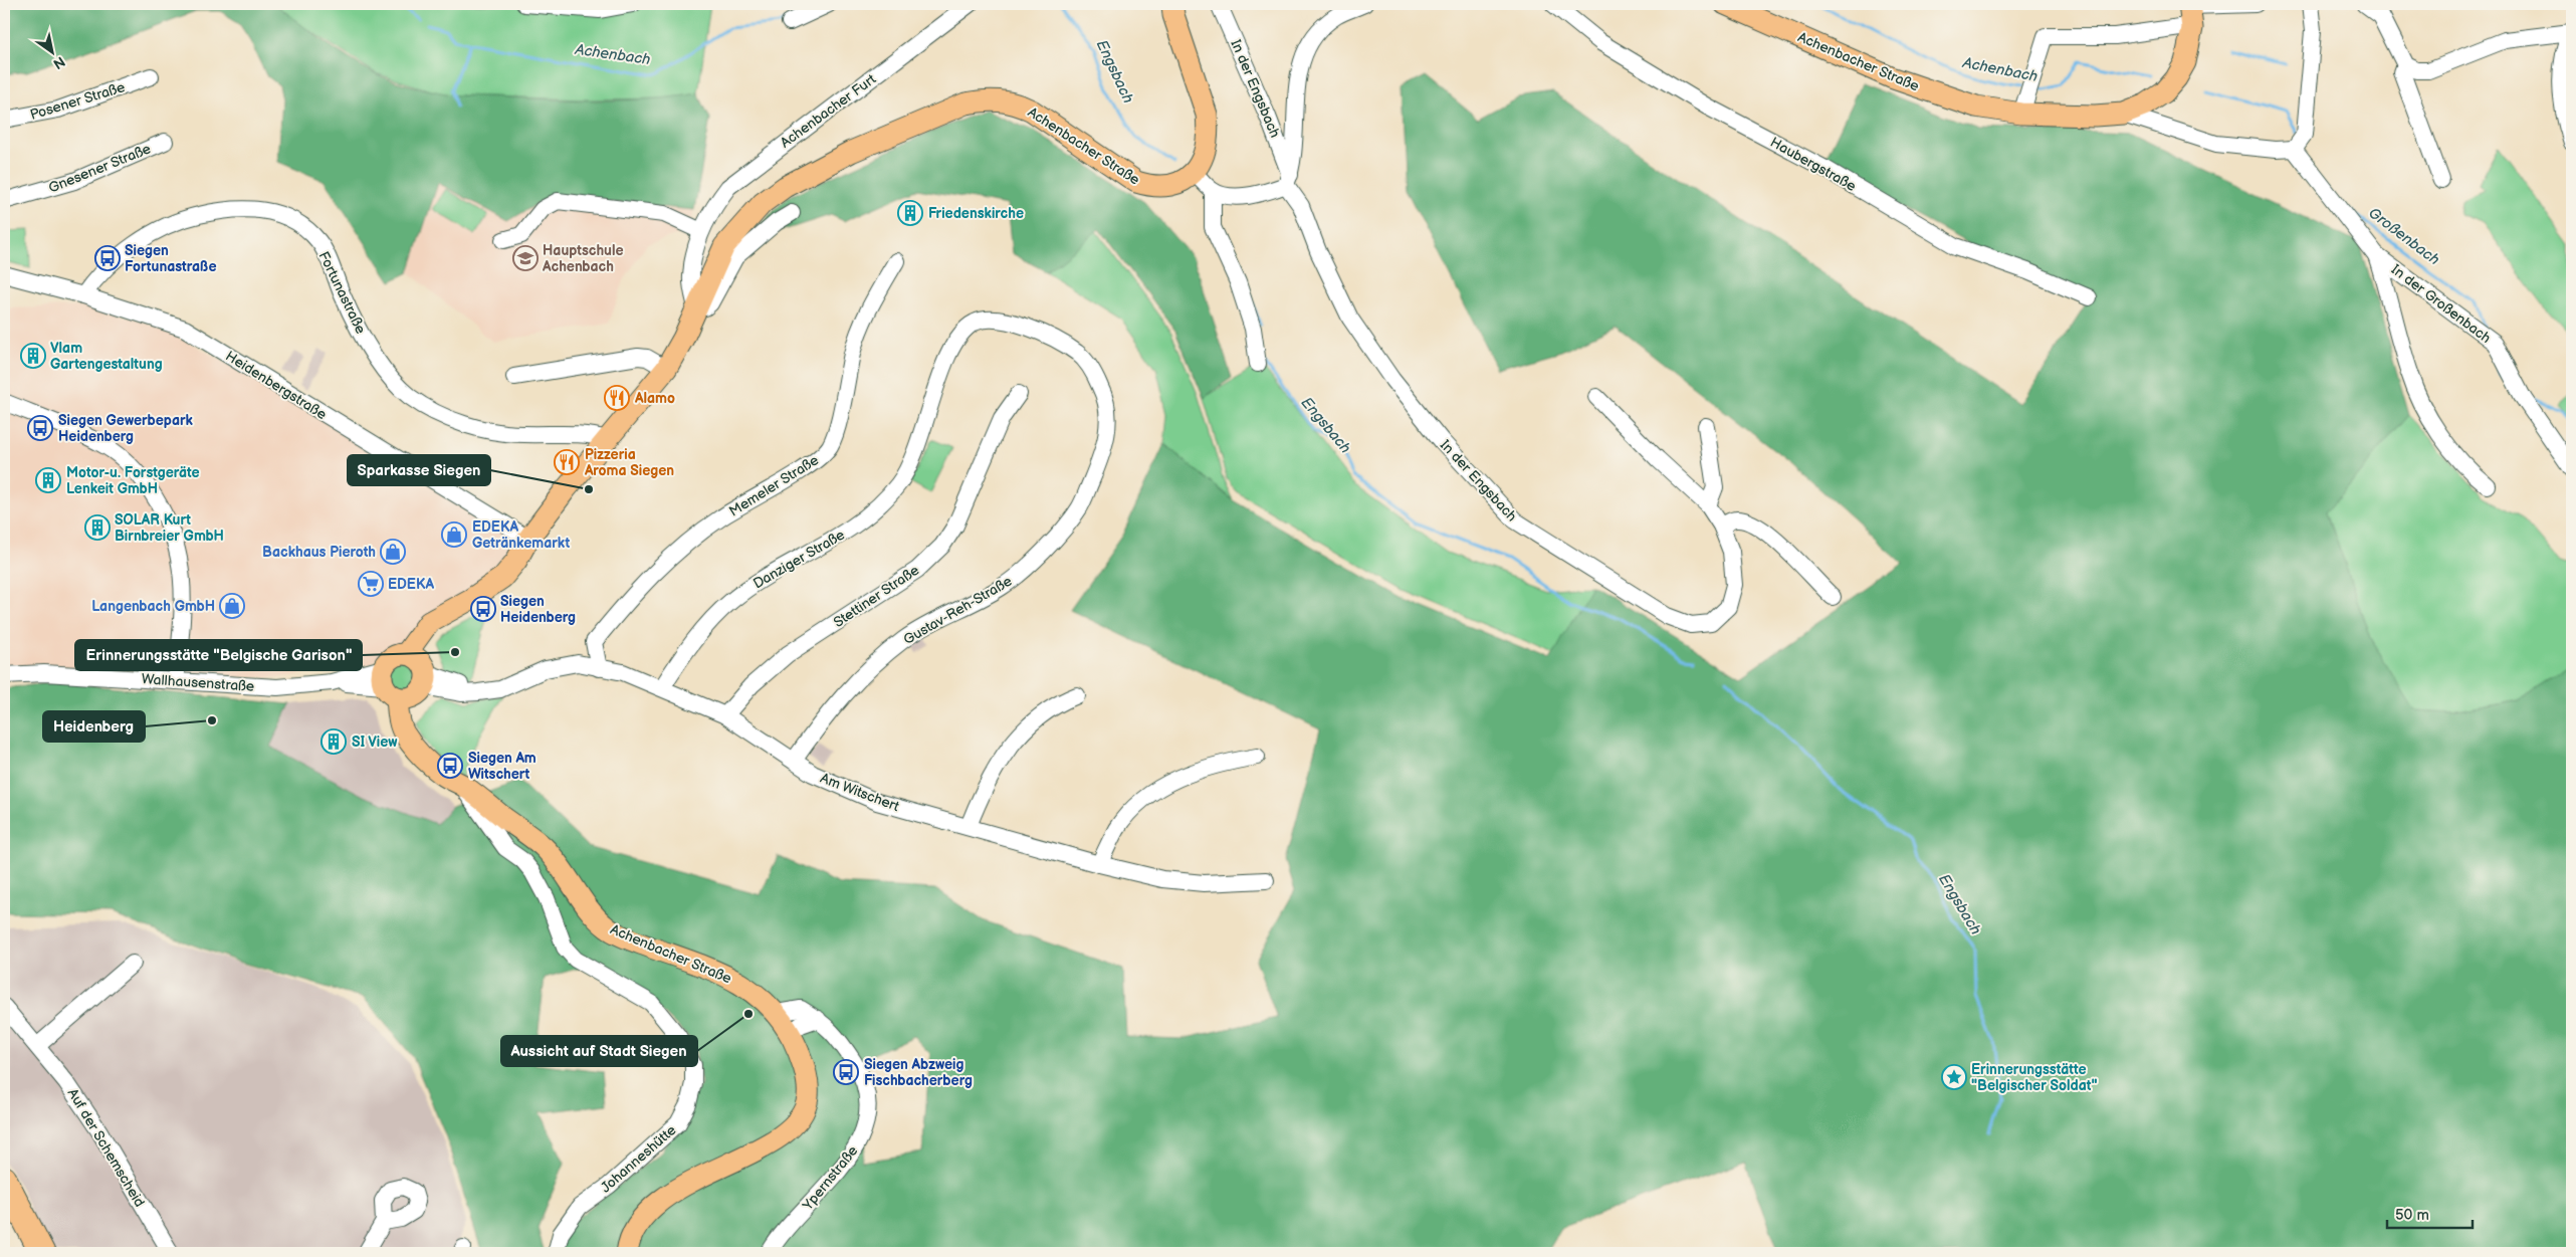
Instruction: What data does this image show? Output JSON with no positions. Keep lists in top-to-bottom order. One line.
{"streets":{"main road":["Achenbacher Straße"],"street":["In der Engsbach","Posener Straße","Achenbacher Furt","Haubergstraße","Gnesener Straße","Fortunastraße","In der Großenbach","Heidenbergstraße","Memeler Straße","Danziger Straße","Stettiner Straße","Gustav-Reh-Straße","Wallhausenstraße","Am Witschert","Auf der Schemscheid","Johanneshütte","Ypernstraße"]},"crossings":[["Achenbacher Straße","Achenbacher Furt"],["Achenbacher Straße","Fortunastraße"],["Achenbacher Straße","Heidenbergstraße"],["Achenbacher Straße","Wallhausenstraße"],["Achenbacher Straße","Am Witschert"],["Achenbacher Straße","Johanneshütte"],["Achenbacher Straße","Ypernstraße"],["Fortunastraße","Heidenbergstraße"],["Memeler Straße","Am Witschert"],["Danziger Straße","Gustav-Reh-Straße"],["Danziger Straße","Am Witschert"],["Stettiner Straße","Am Witschert"],["Gustav-Reh-Straße","Am Witschert"],["Wallhausenstraße","Am Witschert"]],"water":["Achenbach","Engsbach","Großenbach"],"places":{"building":["Friedenskirche","Vlam Gartengestaltung","Motor-u. Forstgeräte Lenkeit GmbH","SOLAR Kurt Birnbreier GmbH","SI View"],"bus stop":["Siegen Fortunastraße","Siegen Gewerbepark Heidenberg","Siegen Heidenberg","Siegen Am Witschert","Siegen Abzweig Fischbacherberg"],"school or university":["Hauptschule Achenbach"],"restaurant":["Alamo","Pizzeria Aroma Siegen"],"other":["Sparkasse Siegen","Erinnerungsstätte \"Belgische Garison\"","Heidenberg","Aussicht auf Stadt Siegen"],"shop":["EDEKA Getränkemarkt","Backhaus Pieroth","Langenbach GmbH"],"supermarket":["EDEKA"],"place":["Erinnerungsstätte \"Belgischer Soldat\""]},"scale_bar":"50 m","north":"bottom right"}
